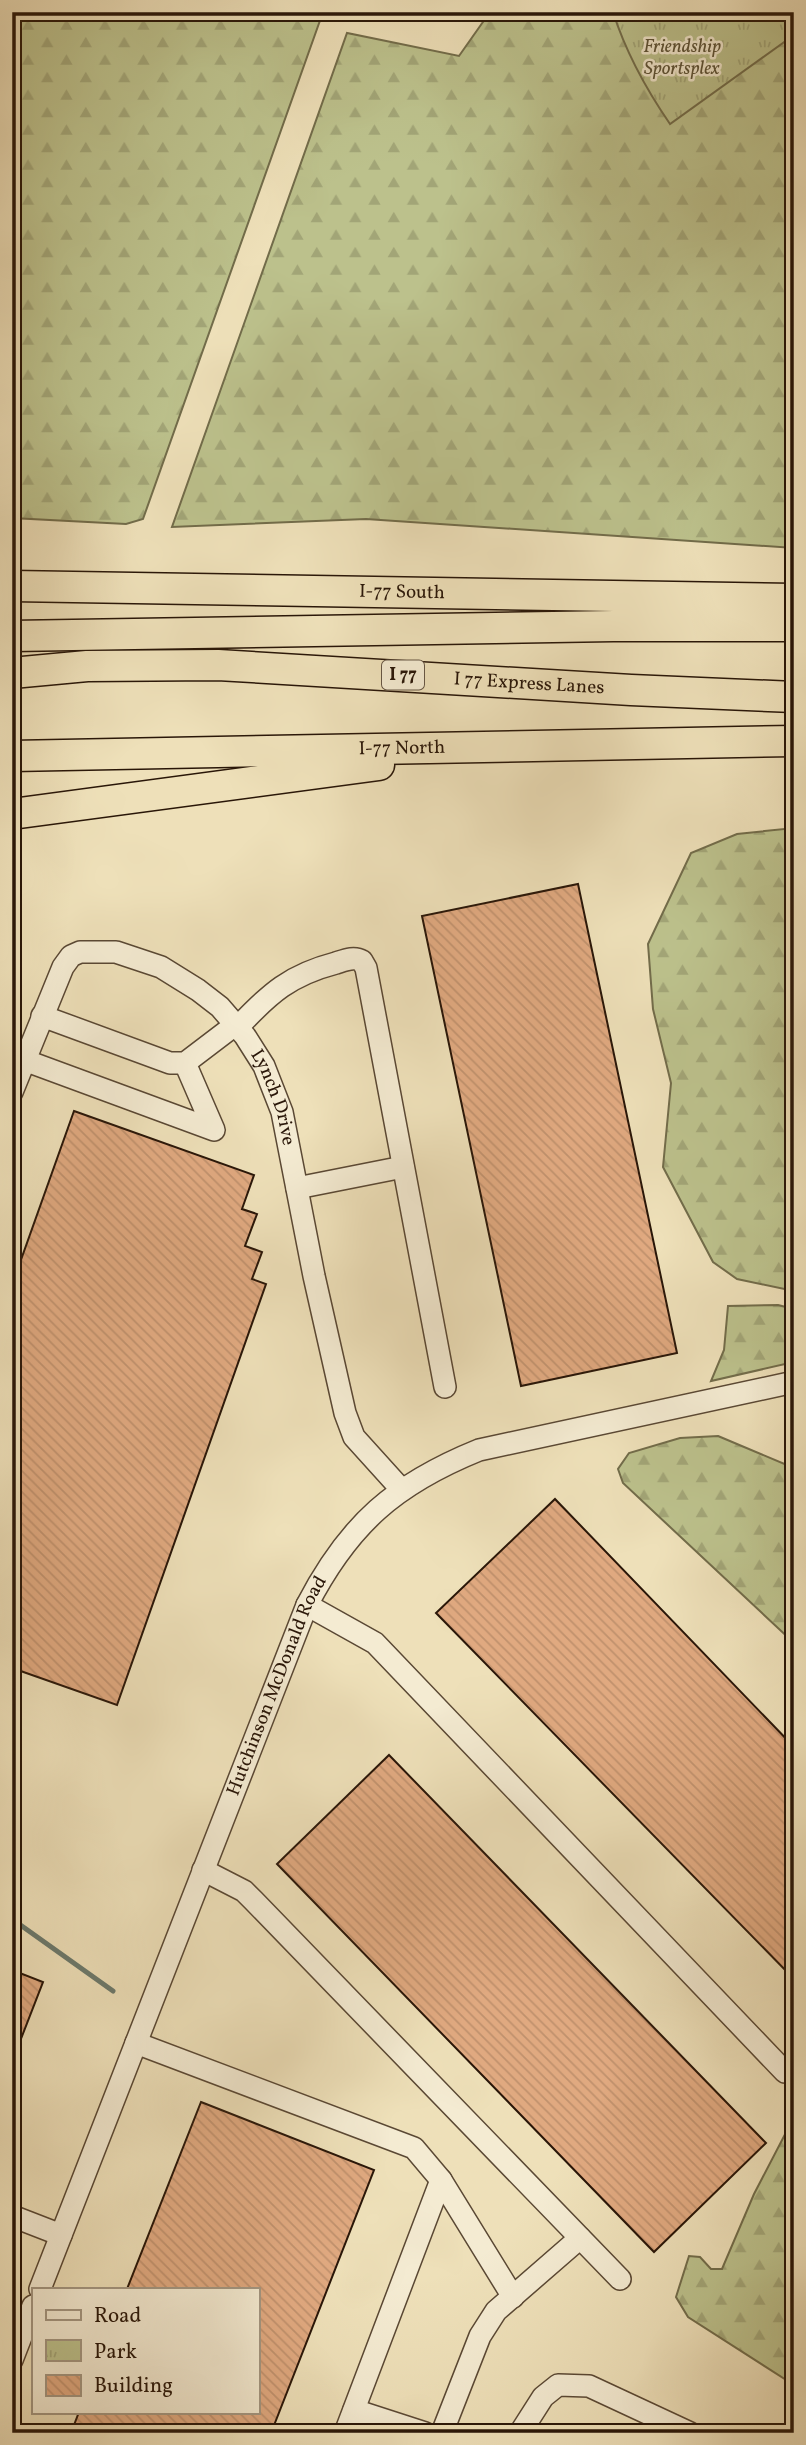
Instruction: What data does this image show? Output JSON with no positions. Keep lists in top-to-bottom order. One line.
{"streets":{"highway":["I-77 South","I 77","I 77 Express Lanes","I-77 North"],"street":["Lynch Drive","Hutchinson McDonald Road"]},"crossings":[["Lynch Drive","Hutchinson McDonald Road"]],"parks":["Friendship Sportsplex"],"legend":["Road","Park","Building"]}
